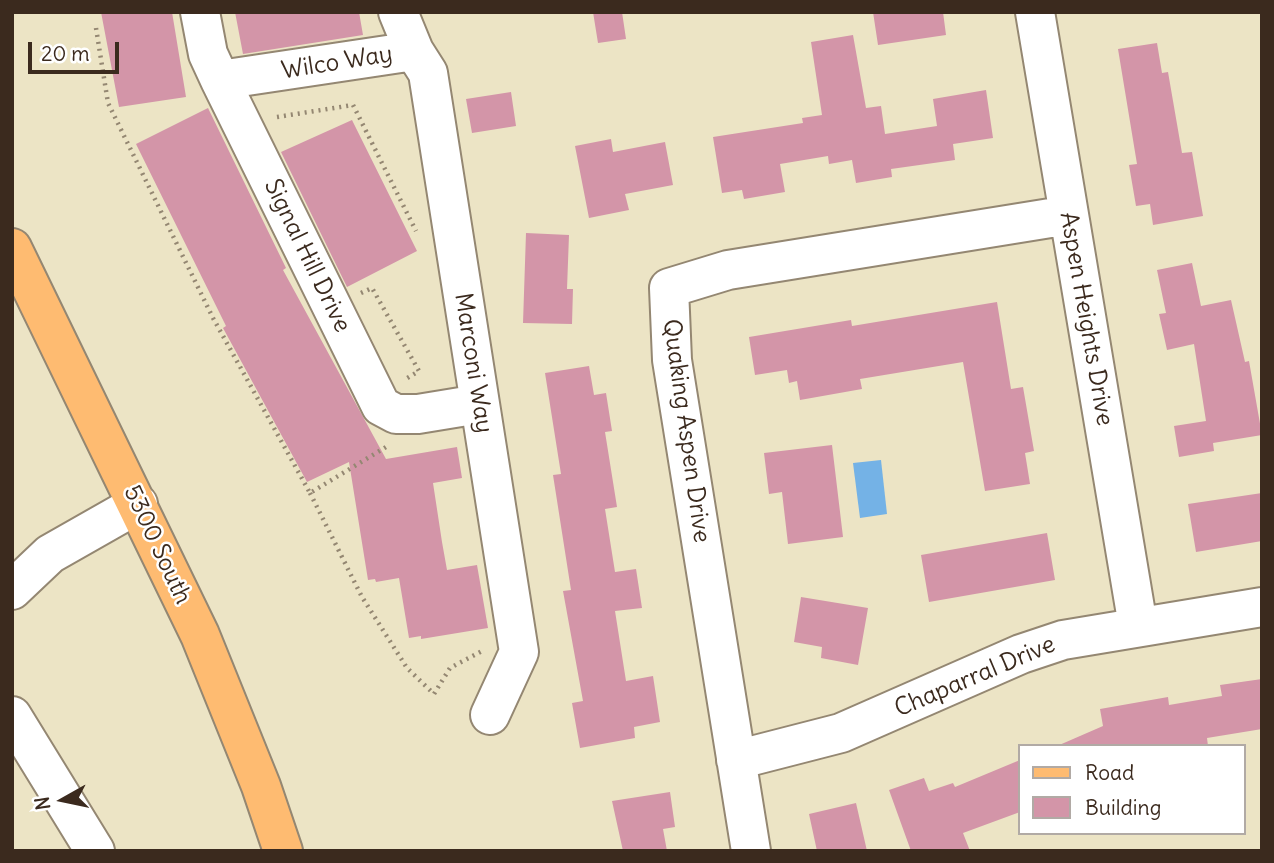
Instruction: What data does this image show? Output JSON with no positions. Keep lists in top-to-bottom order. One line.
{"streets":{"main road":["5300 South"],"street":["Wilco Way","Signal Hill Drive","Aspen Heights Drive","Marconi Way","Quaking Aspen Drive","Chaparral Drive"]},"crossings":[["Wilco Way","Signal Hill Drive"],["Wilco Way","Marconi Way"],["Signal Hill Drive","Marconi Way"],["Aspen Heights Drive","Quaking Aspen Drive"],["Aspen Heights Drive","Chaparral Drive"],["Quaking Aspen Drive","Chaparral Drive"]],"legend":["Road","Building"],"scale_bar":"20 m","north":"left"}
